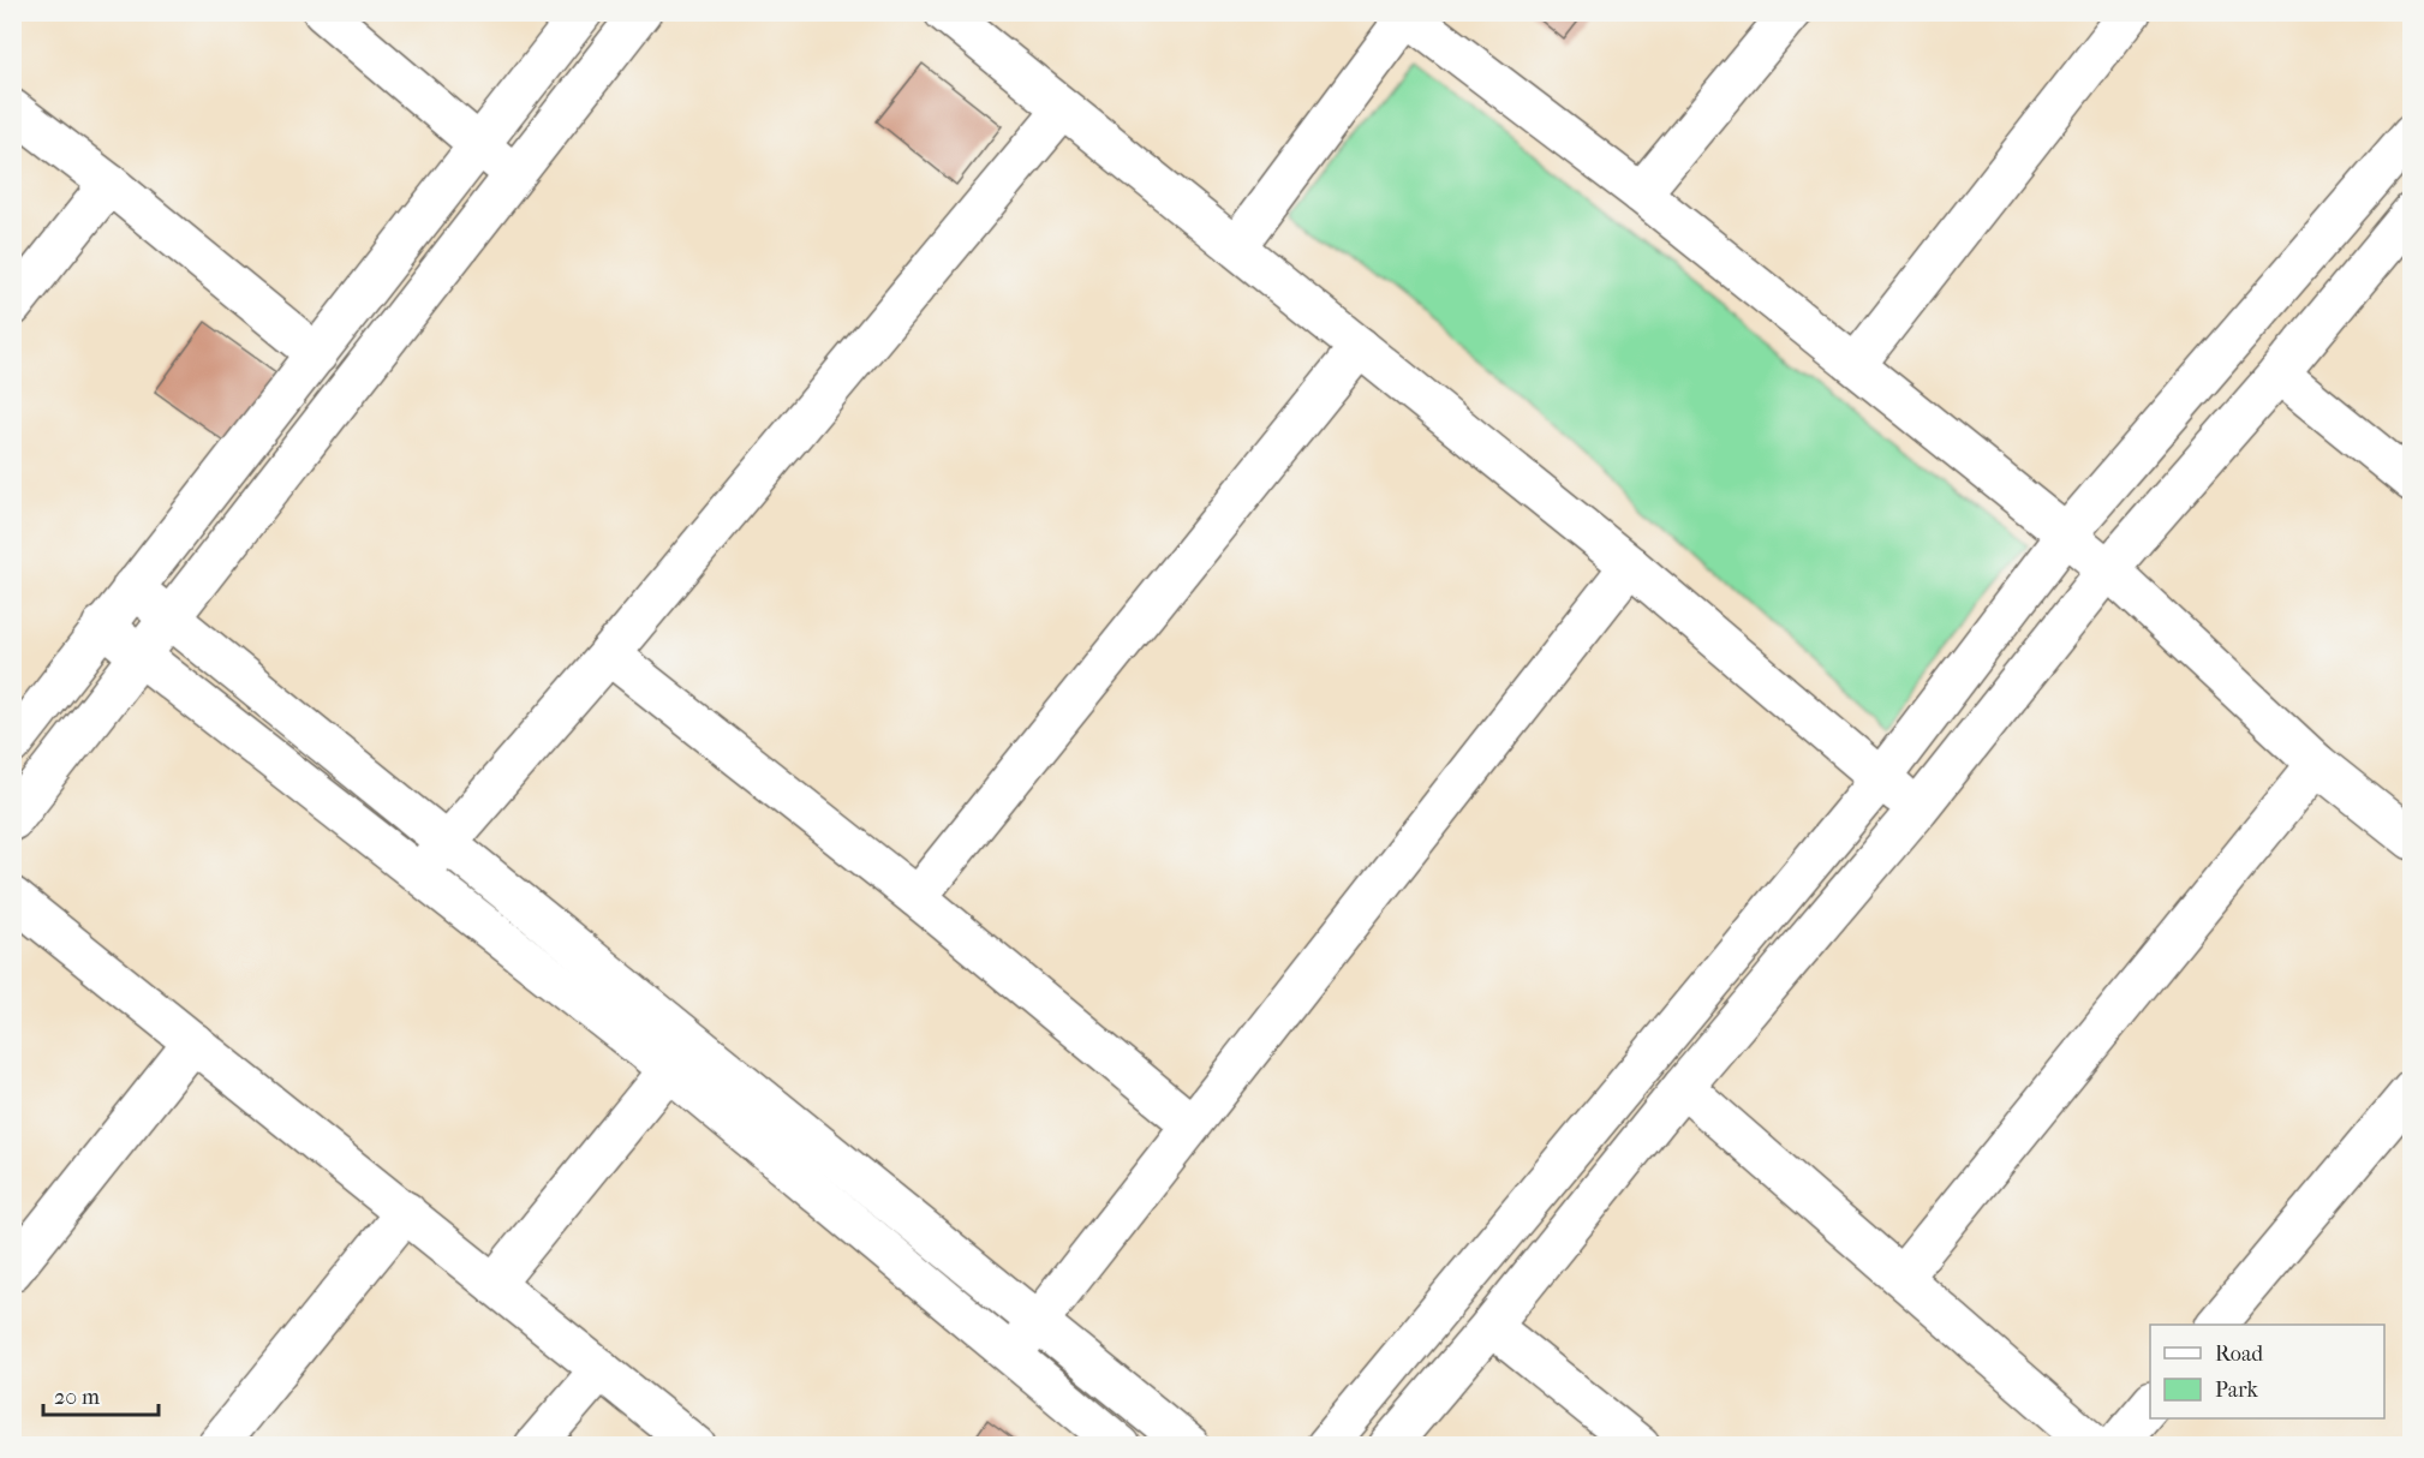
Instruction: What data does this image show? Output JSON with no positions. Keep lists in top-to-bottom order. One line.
{"legend":["Road","Park"],"scale_bar":"20 m"}
